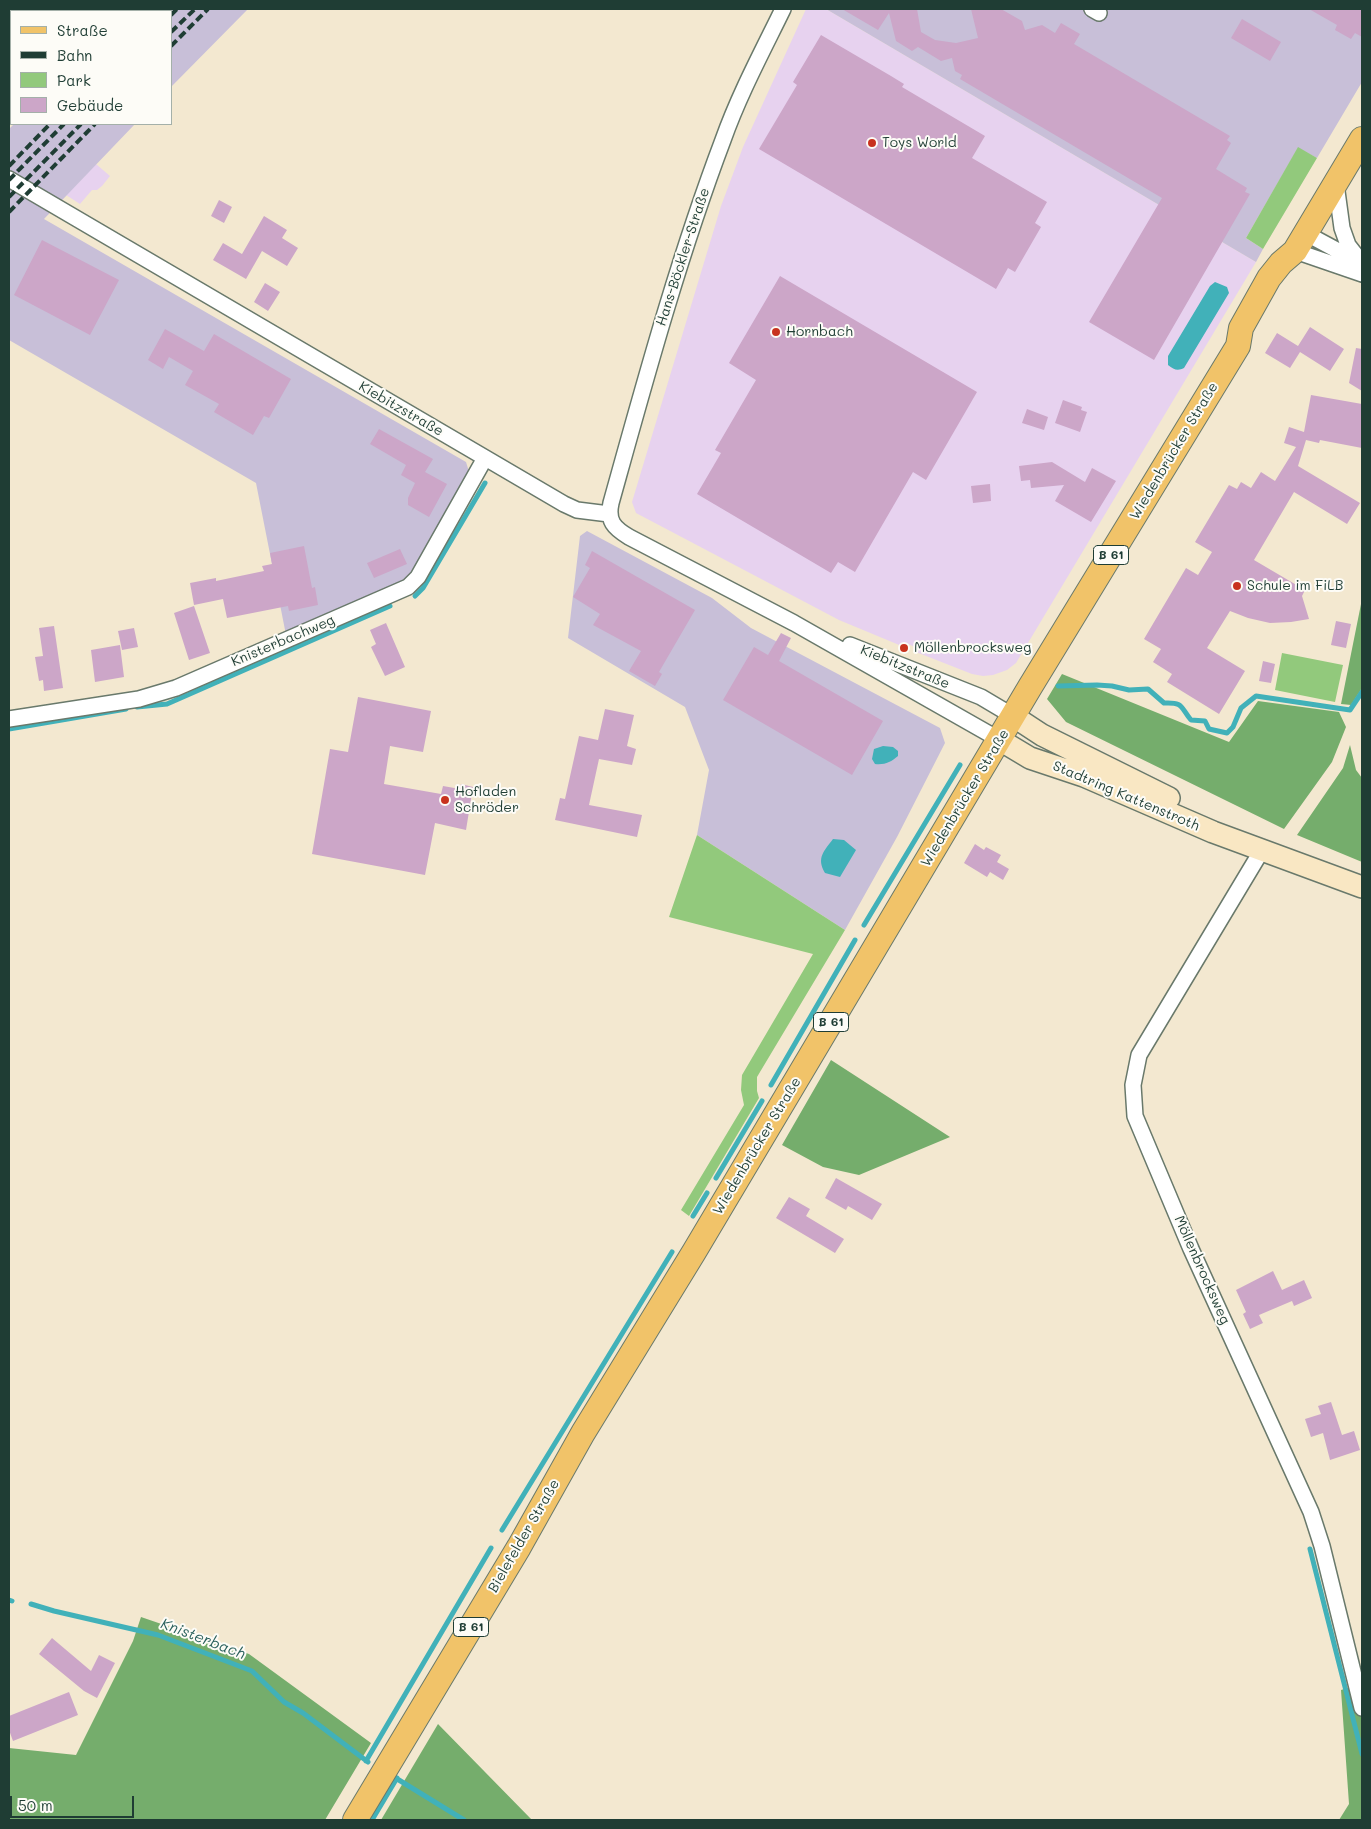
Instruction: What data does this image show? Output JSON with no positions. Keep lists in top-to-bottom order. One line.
{"streets":{"main road":["Wiedenbrücker Straße","B 61","Stadtring Kattenstroth","Bielefelder Straße"],"street":["Hans-Böckler-Straße","Kiebitzstraße","Knisterbachweg","Möllenbrocksweg"]},"crossings":[["Hans-Böckler-Straße","Kiebitzstraße"],["Kiebitzstraße","Wiedenbrücker Straße"],["Kiebitzstraße","Knisterbachweg"],["Kiebitzstraße","Stadtring Kattenstroth"],["Wiedenbrücker Straße","Stadtring Kattenstroth"],["Wiedenbrücker Straße","Bielefelder Straße"],["Stadtring Kattenstroth","Möllenbrocksweg"]],"water":["Knisterbach"],"places":["Toys World","Hornbach","Schule im FiLB","Möllenbrocksweg","Hofladen Schröder"],"legend":["Straße","Bahn","Park","Gebäude"],"scale_bar":"50 m"}
